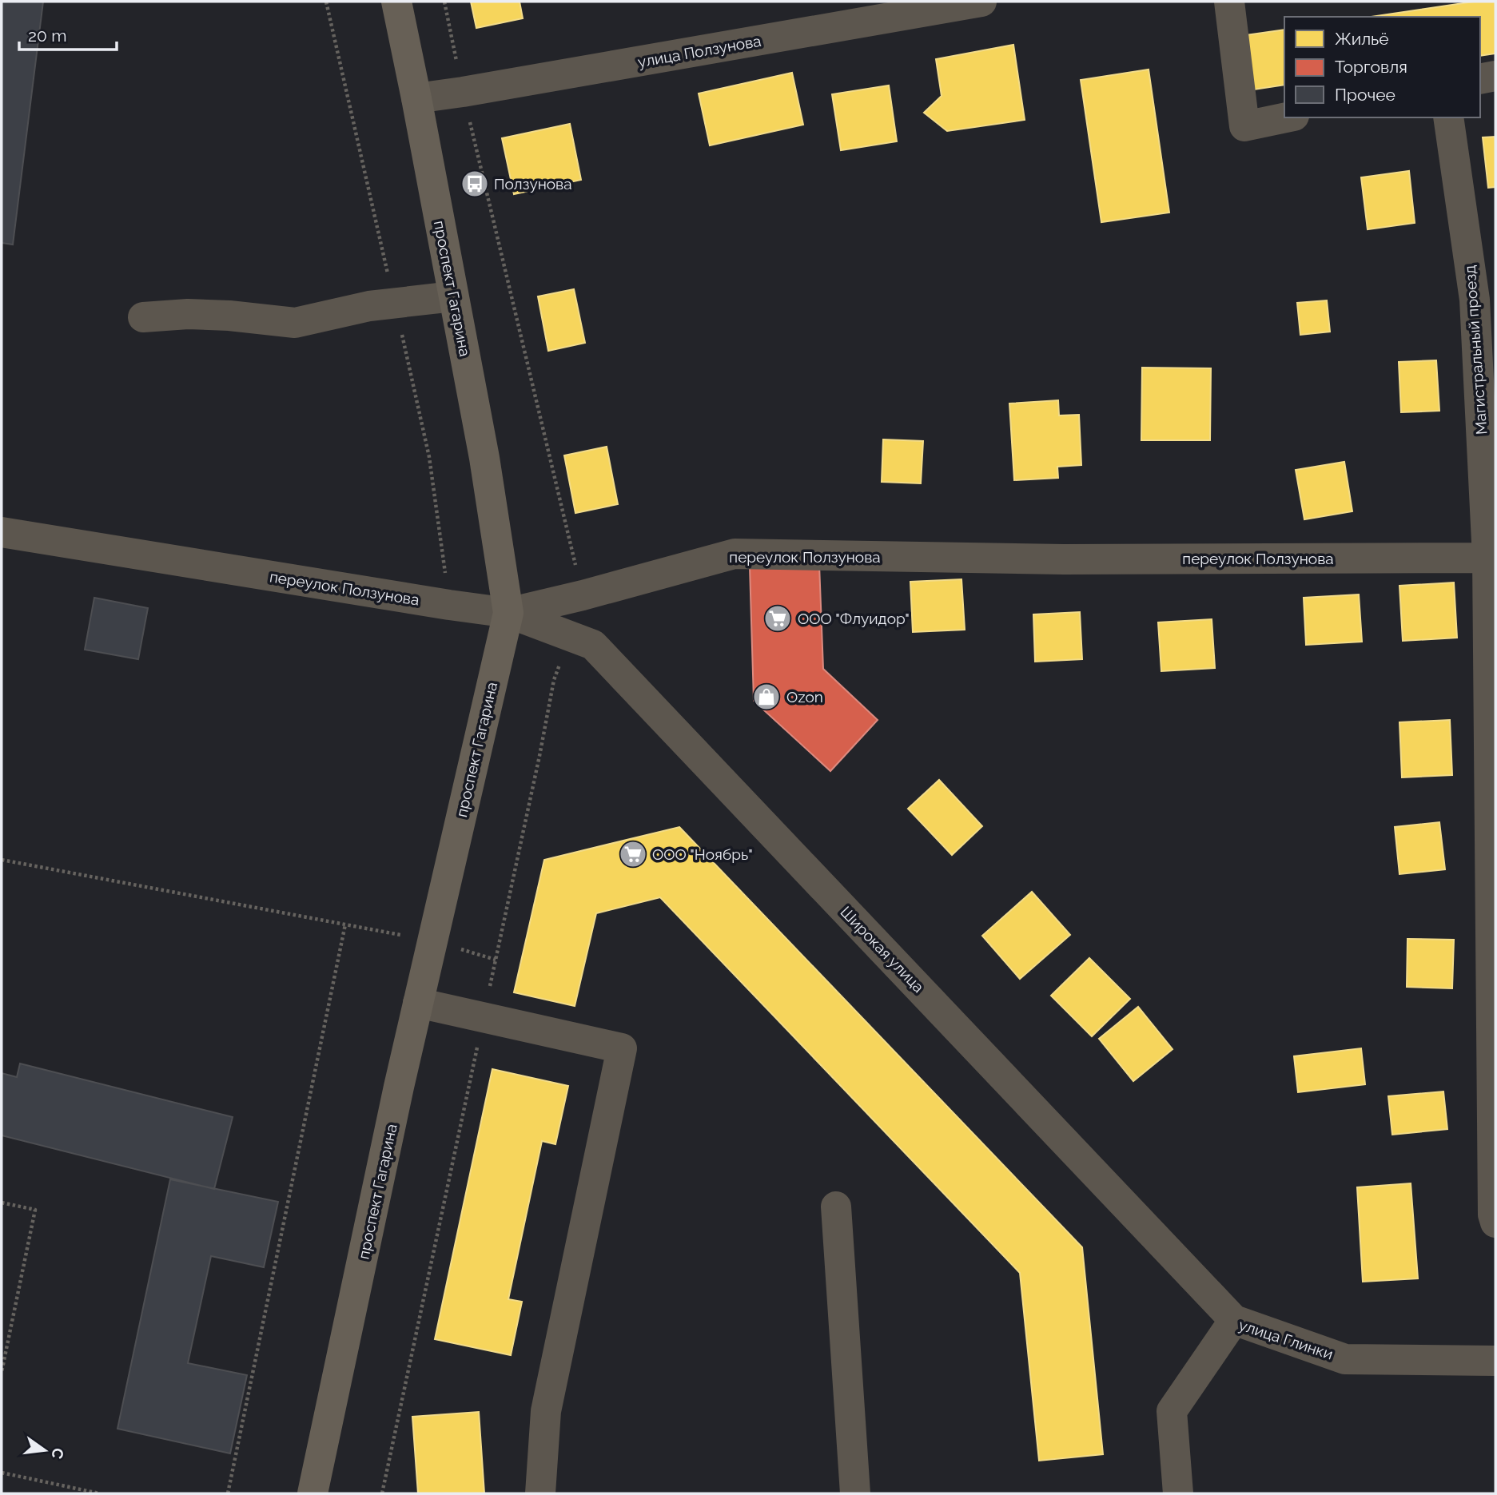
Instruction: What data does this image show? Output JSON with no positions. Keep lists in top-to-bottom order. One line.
{"streets":{"main road":["проспект Гагарина"],"street":["улица Ползунова","Магистральный проезд","переулок Ползунова","Широкая улица","улица Глинки"]},"crossings":[["улица Ползунова","проспект Гагарина"],["проспект Гагарина","переулок Ползунова"],["проспект Гагарина","Широкая улица"],["Магистральный проезд","переулок Ползунова"],["переулок Ползунова","Широкая улица"],["Широкая улица","улица Глинки"]],"places":{"bus stop":["Ползунова"],"supermarket":["ООО \"Флуидор\"","ООО \"Ноябрь\""],"shop":["Ozon"]},"legend":["Жильё","Торговля","Прочее"],"scale_bar":"20 m","north":"right"}
